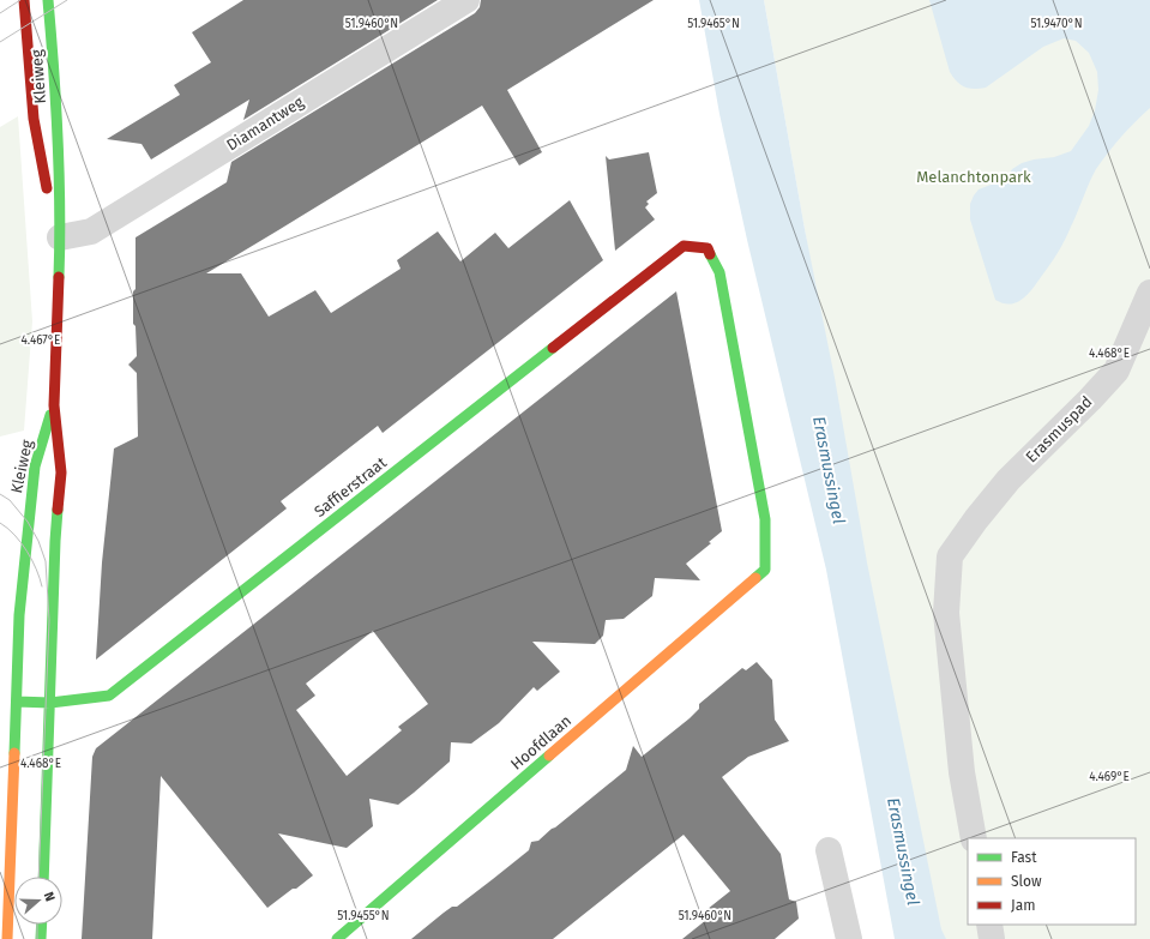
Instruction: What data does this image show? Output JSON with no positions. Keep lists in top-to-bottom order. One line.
{"streets":{"street":["Kleiweg","Diamantweg","Erasmuspad","Saffierstraat","Hoofdlaan"]},"crossings":[["Kleiweg","Diamantweg"],["Kleiweg","Saffierstraat"],["Saffierstraat","Hoofdlaan"]],"water":["Erasmussingel"],"parks":["Melanchtonpark"],"legend":["Fast","Slow","Jam"],"north":"right","coordinates":["51.9470°N","51.9460°N","51.9465°N","4.467°E","4.468°E","4.469°E","51.9455°N"]}
